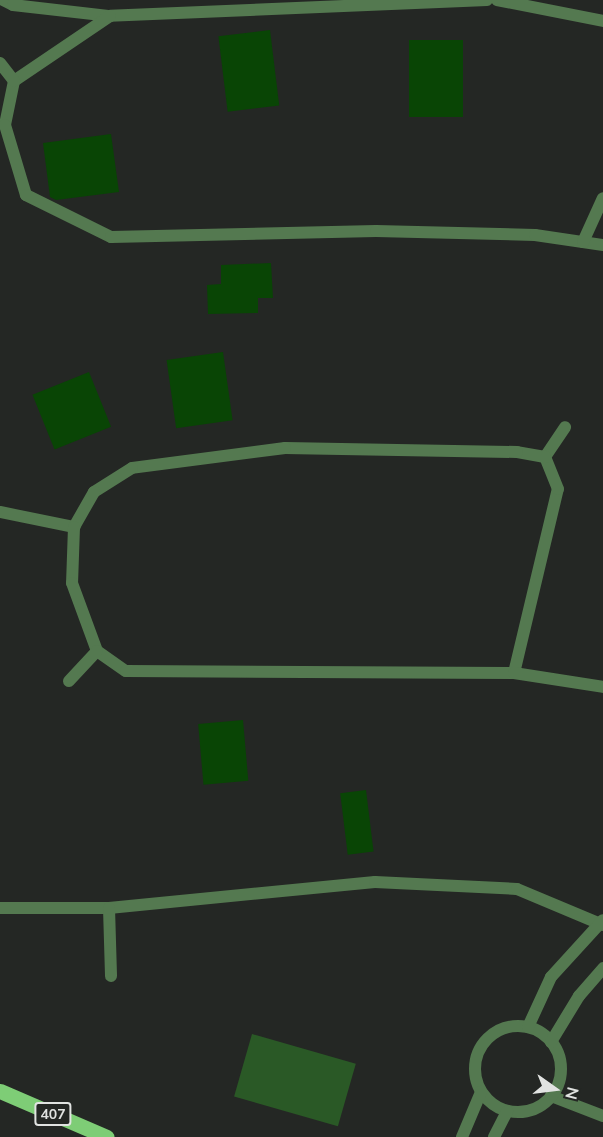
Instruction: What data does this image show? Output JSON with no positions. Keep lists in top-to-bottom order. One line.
{"streets":{"main road":["407"]},"north":"right"}
